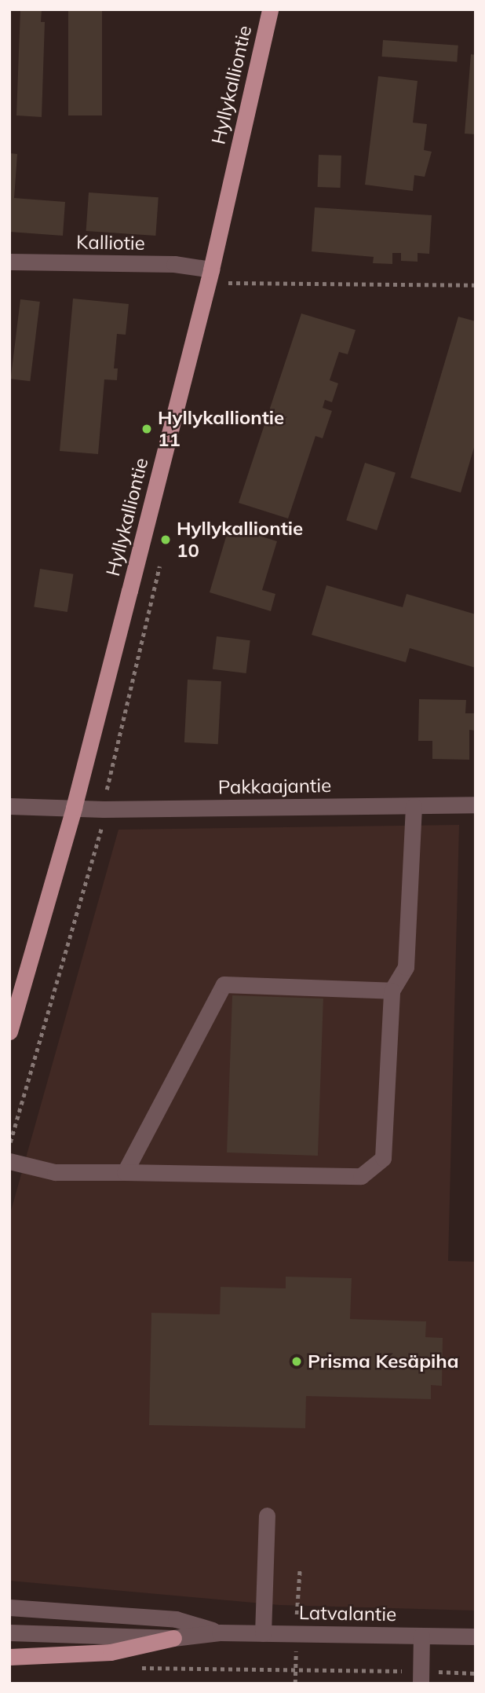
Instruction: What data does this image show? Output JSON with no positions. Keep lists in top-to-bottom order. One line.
{"streets":{"main road":["Hyllykalliontie"],"street":["Kalliotie","Pakkaajantie","Latvalantie"]},"crossings":[["Hyllykalliontie","Kalliotie"],["Hyllykalliontie","Pakkaajantie"]],"places":["Hyllykalliontie 11","Hyllykalliontie 10","Prisma Kesäpiha"]}
